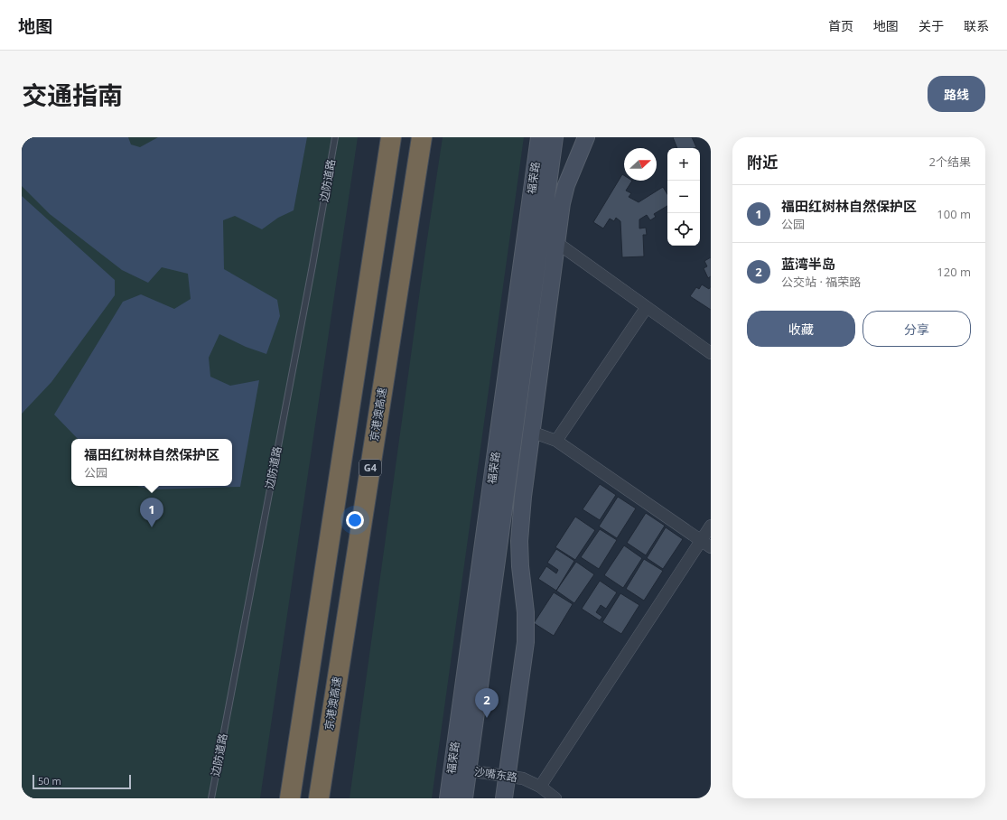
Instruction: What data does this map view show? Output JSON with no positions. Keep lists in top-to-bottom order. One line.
{"streets":{"highway":["京港澳高速","G4"],"main road":["福荣路"],"street":["沙嘴东路"],"lane":["边防道路"]},"crossings":[["福荣路","沙嘴东路"]],"scale_bar":"50 m","north":"right","page":{"header":"地图","nav":["首页","地图","关于","联系"],"title":"交通指南","buttons":["路线",["收藏","分享"]],"heading":["附近","2个结果"],"map_buttons":["+","−"],"list":[{"mark":"1","name":"福田红树林自然保护区","note":"公园","value":"100 m"},{"mark":"2","name":"蓝湾半岛","note":"公交站 · 福荣路","value":"120 m"}],"popup":["福田红树林自然保护区","公园"],"pins":["1","2"],"scale":"50 m"}}
